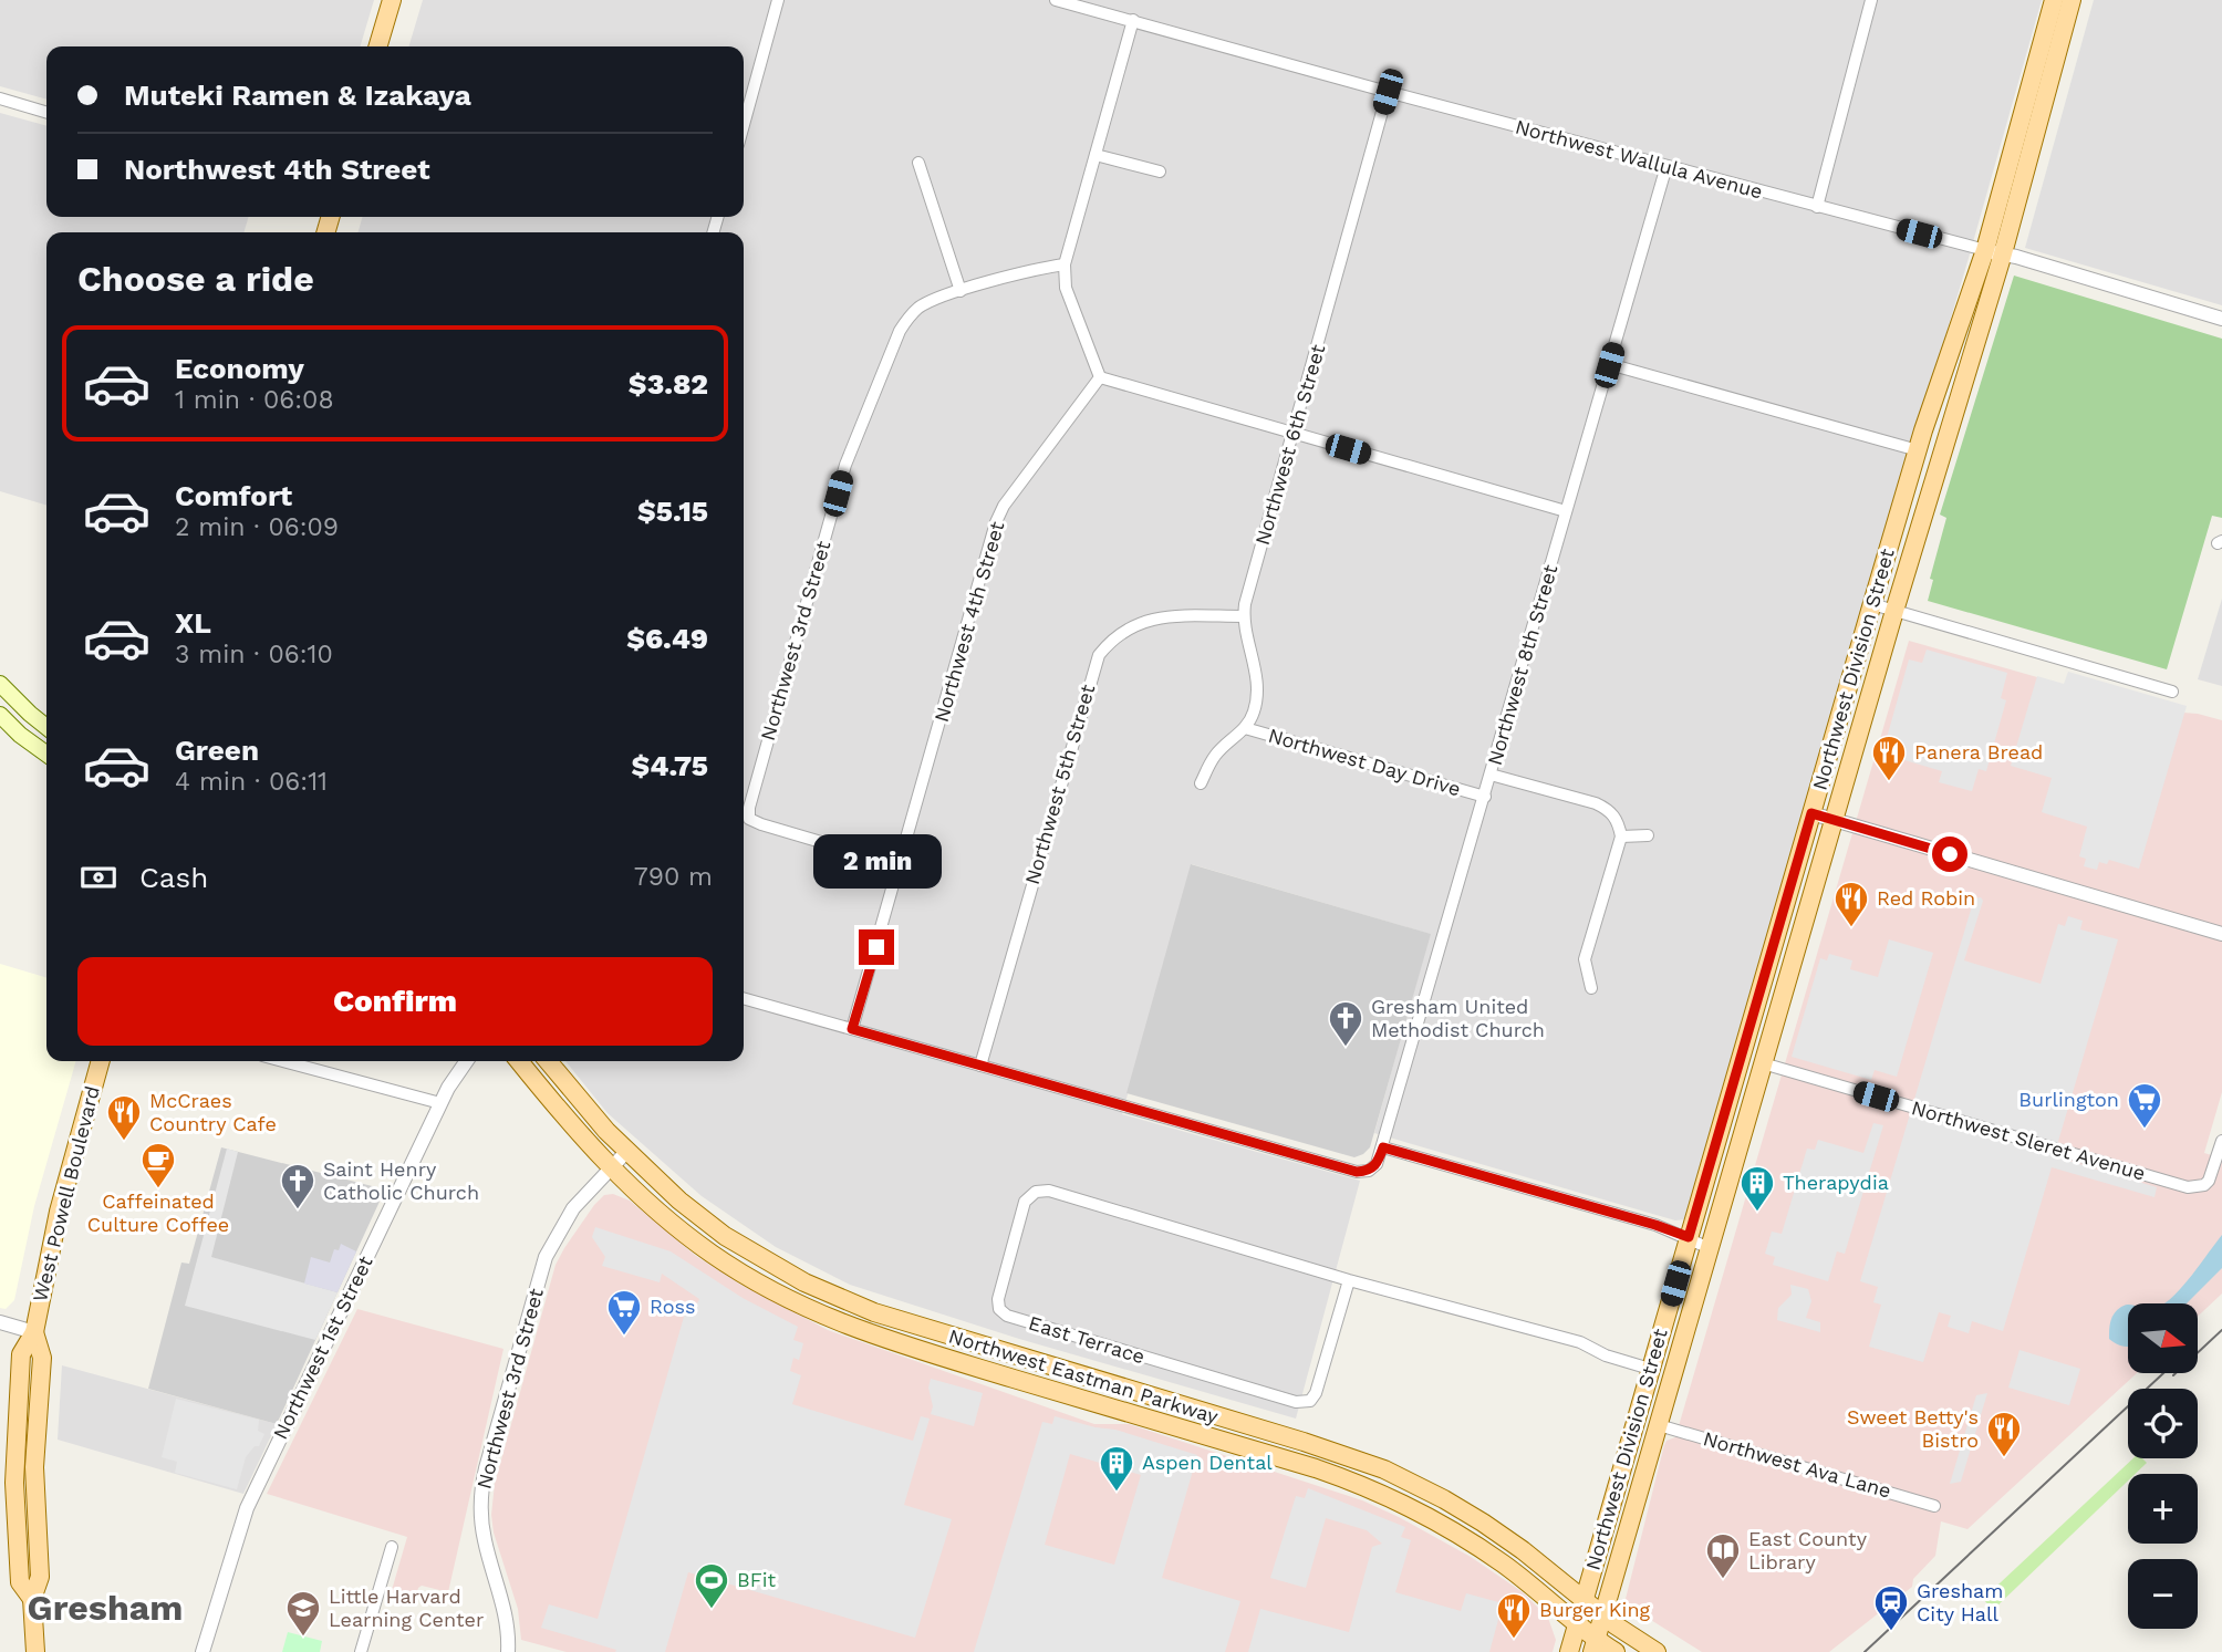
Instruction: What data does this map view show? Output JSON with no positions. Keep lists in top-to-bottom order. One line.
{"streets":{"main road":["Northwest Division Street","West Powell Boulevard","Northwest Eastman Parkway"],"street":["Northwest Wallula Avenue","Northwest 6th Street","Northwest 4th Street","Northwest 3rd Street","Northwest 8th Street","Northwest Day Drive","Northwest 5th Street","Northwest Sleret Avenue","East Terrace","Northwest 1st Street","Northwest Ava Lane"]},"crossings":[["Northwest Wallula Avenue","Northwest 6th Street"],["Northwest Wallula Avenue","Northwest 8th Street"],["Northwest Wallula Avenue","Northwest Division Street"],["Northwest 6th Street","Northwest Day Drive"],["Northwest 6th Street","Northwest 5th Street"],["Northwest 4th Street","Northwest 3rd Street"],["Northwest 3rd Street","Northwest Eastman Parkway"],["Northwest 8th Street","Northwest Day Drive"],["Northwest 8th Street","Northwest 5th Street"],["Northwest Division Street","Northwest Sleret Avenue"],["Northwest Division Street","East Terrace"],["Northwest Division Street","Northwest Eastman Parkway"],["Northwest Division Street","Northwest Ava Lane"]],"districts":["Gresham"],"places":{"restaurant":["Panera Bread","Red Robin","McCraes Country Cafe","Sweet Betty's Bistro","Burger King"],"church":["Gresham United Methodist Church","Saint Henry Catholic Church"],"supermarket":["Burlington","Ross"],"cafe":["Caffeinated Culture Coffee"],"building":["Therapydia","Aspen Dental"],"library":["East County Library"],"sports":["BFit"],"station":["Gresham City Hall"],"school or university":["Little Harvard Learning Center"]},"north":"right","page":{"banner":["Muteki Ramen & Izakaya","Northwest 4th Street"],"heading":"Choose a ride","list":[{"name":"Economy","note":"1 min · 06:08","value":"$3.82"},{"name":"Comfort","note":"2 min · 06:09","value":"$5.15"},{"name":"XL","note":"3 min · 06:10","value":"$6.49"},{"name":"Green","note":"4 min · 06:11","value":"$4.75"}],"bubble":"2 min","pay":["Cash","790 m"],"buttons":"Confirm","map_buttons":["+","−"]}}
